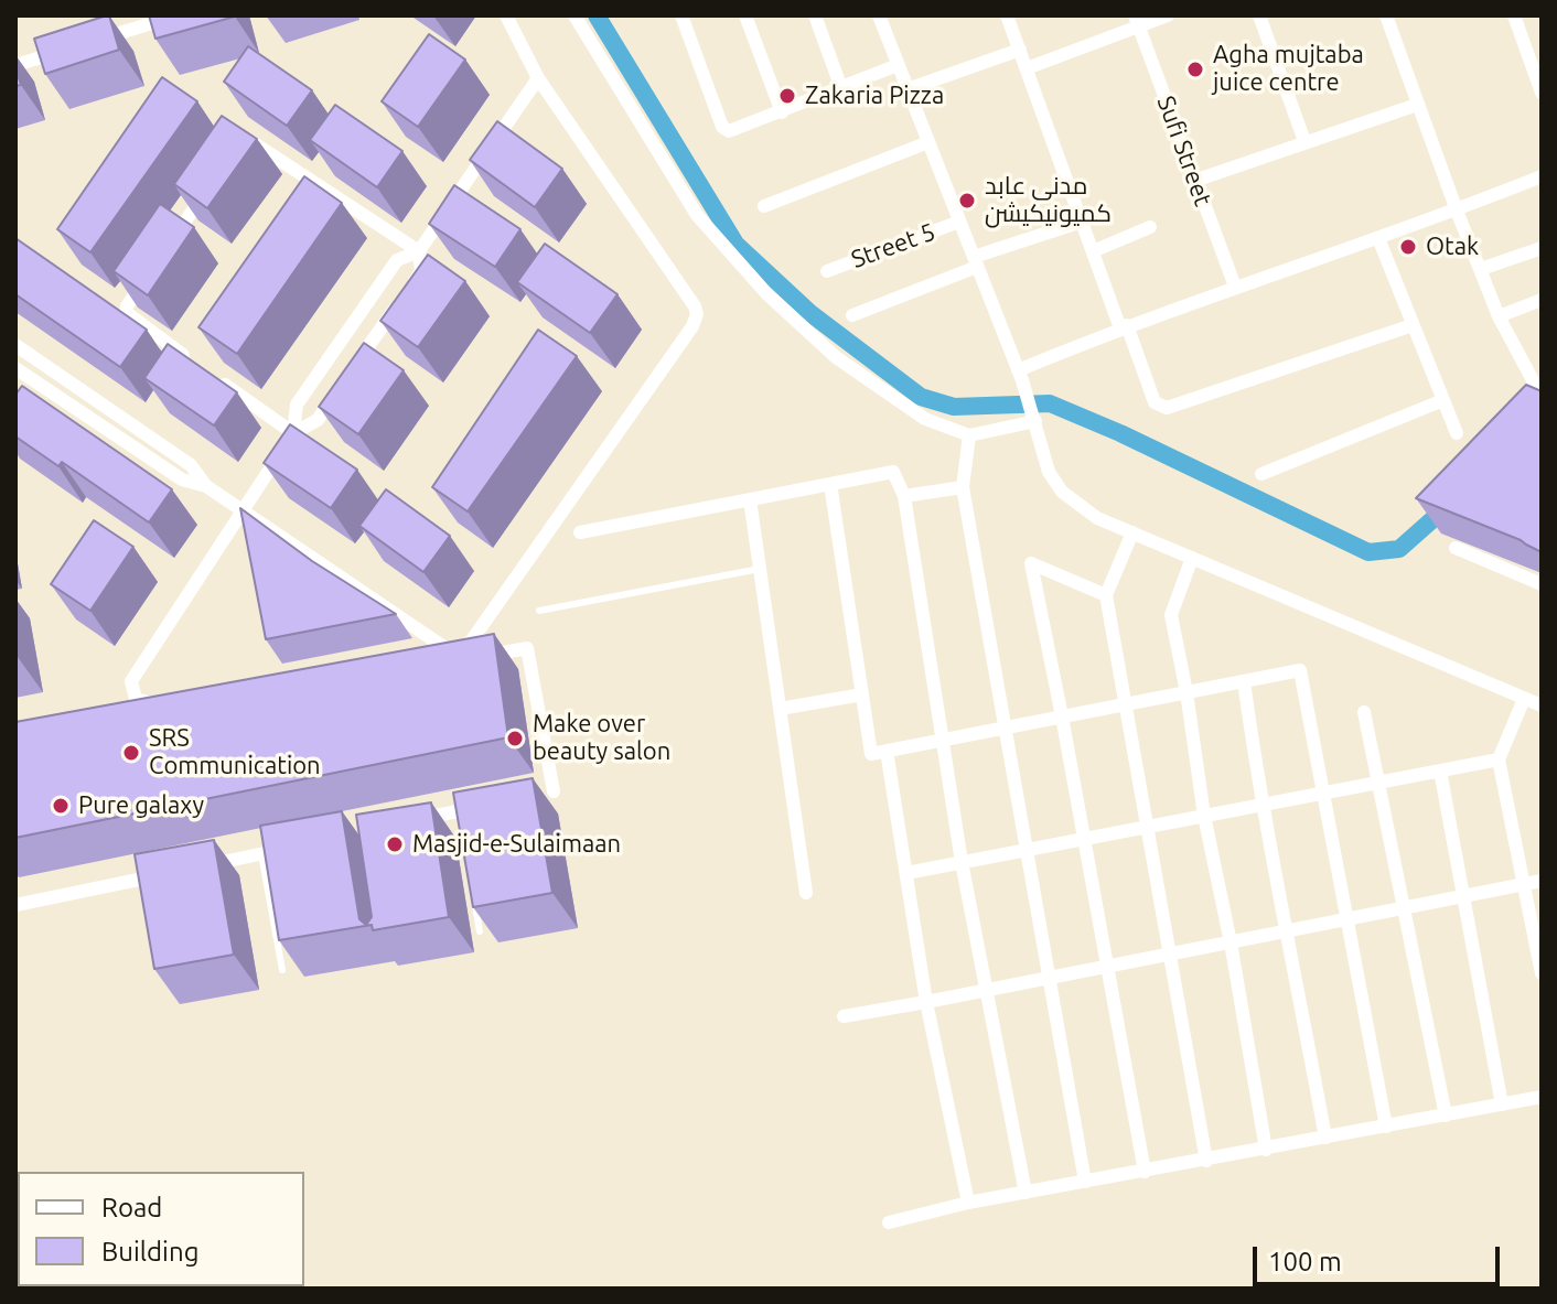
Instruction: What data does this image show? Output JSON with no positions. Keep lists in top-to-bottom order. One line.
{"streets":{"street":["Sufi Street","Street 5"]},"places":["Agha mujtaba juice centre","Zakaria Pizza","مدنی عابد کمیونیکیشن","Otak","Make over beauty salon","SRS Communication","Pure galaxy","Masjid-e-Sulaimaan"],"legend":["Road","Building"],"scale_bar":"100 m"}
